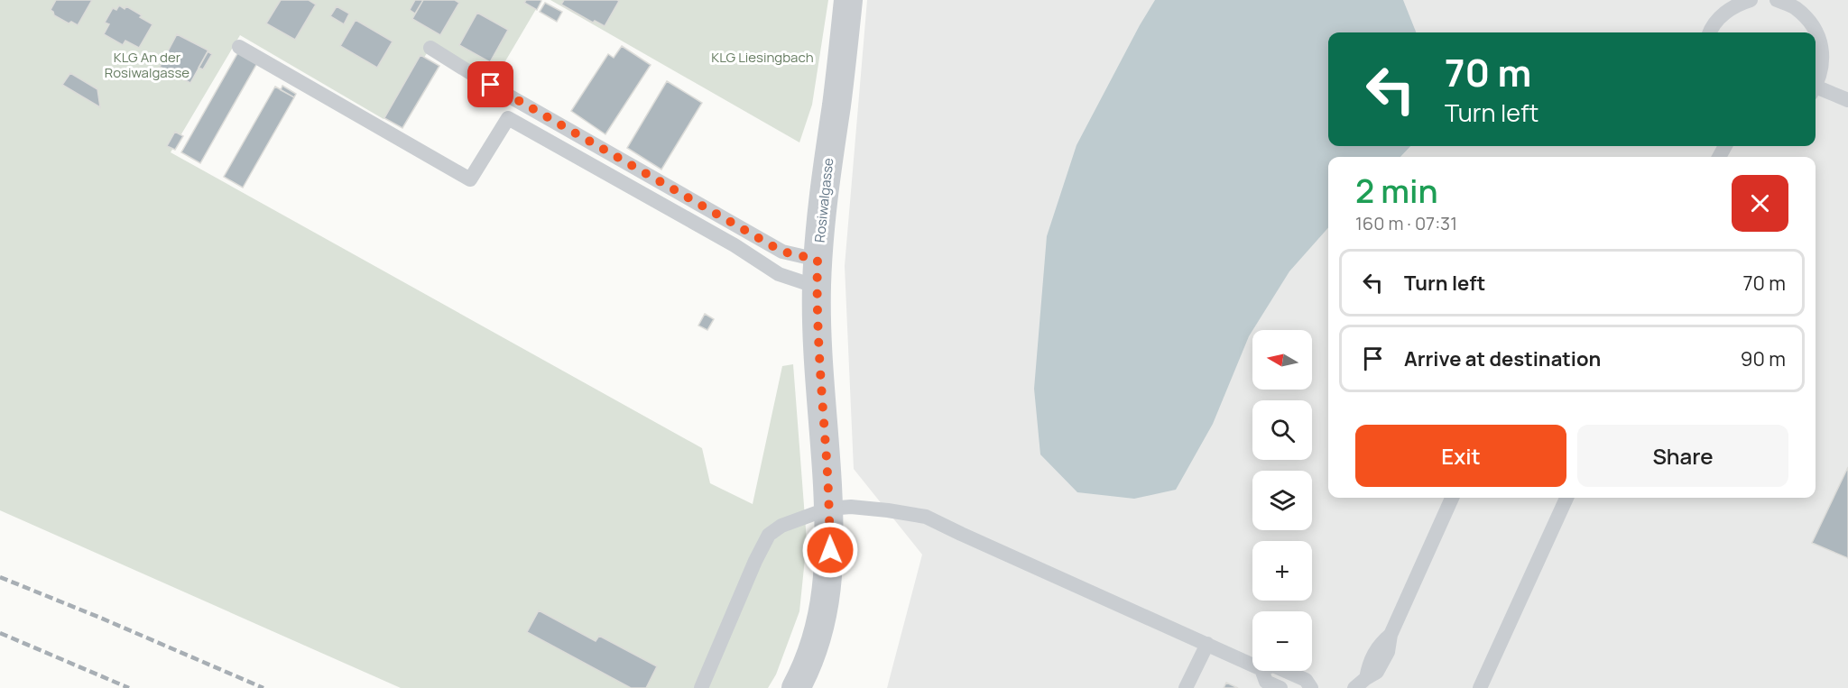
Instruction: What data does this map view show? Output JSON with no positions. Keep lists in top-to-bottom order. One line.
{"streets":{"street":["Rosiwalgasse"]},"parks":["KLG An der Rosiwalgasse","KLG Liesingbach"],"north":"left","page":{"turn":["70 m","Turn left"],"heading":["2 min","160 m · 07:31"],"list":[{"name":"Turn left","value":"70 m"},{"name":"Arrive at destination","value":"90 m"}],"map_buttons":["+","−"],"buttons":["Exit","Share"]}}
